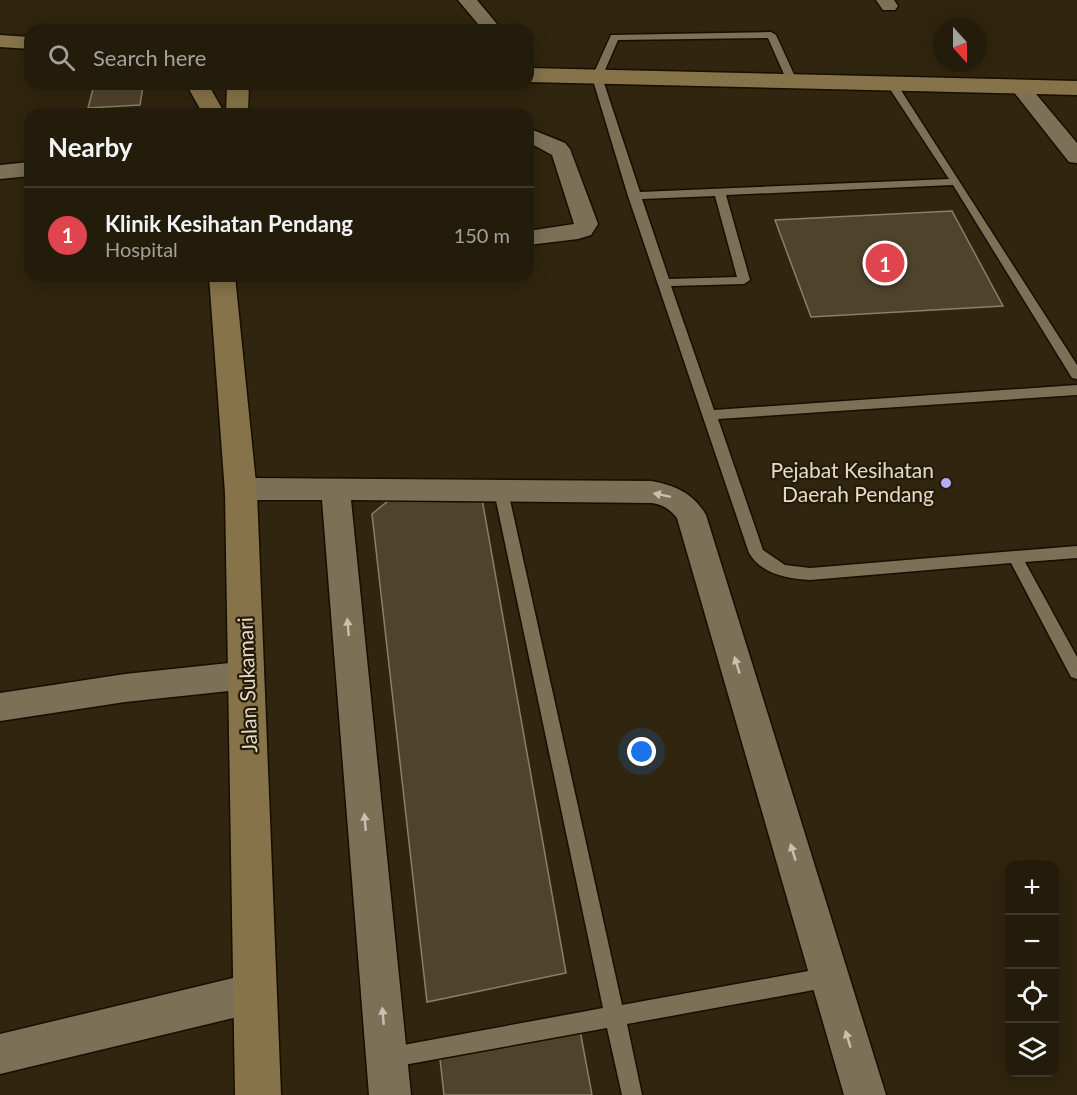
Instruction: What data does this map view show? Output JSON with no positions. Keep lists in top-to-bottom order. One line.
{"streets":{"main road":["Jalan Sukamari"]},"places":["Pejabat Kesihatan Daerah Pendang"],"north":"bottom","page":{"search":"Search here","heading":"Nearby","list":[{"mark":"1","name":"Klinik Kesihatan Pendang","note":"Hospital","value":"150 m"}],"pins":"1","map_buttons":["+","−"]}}
